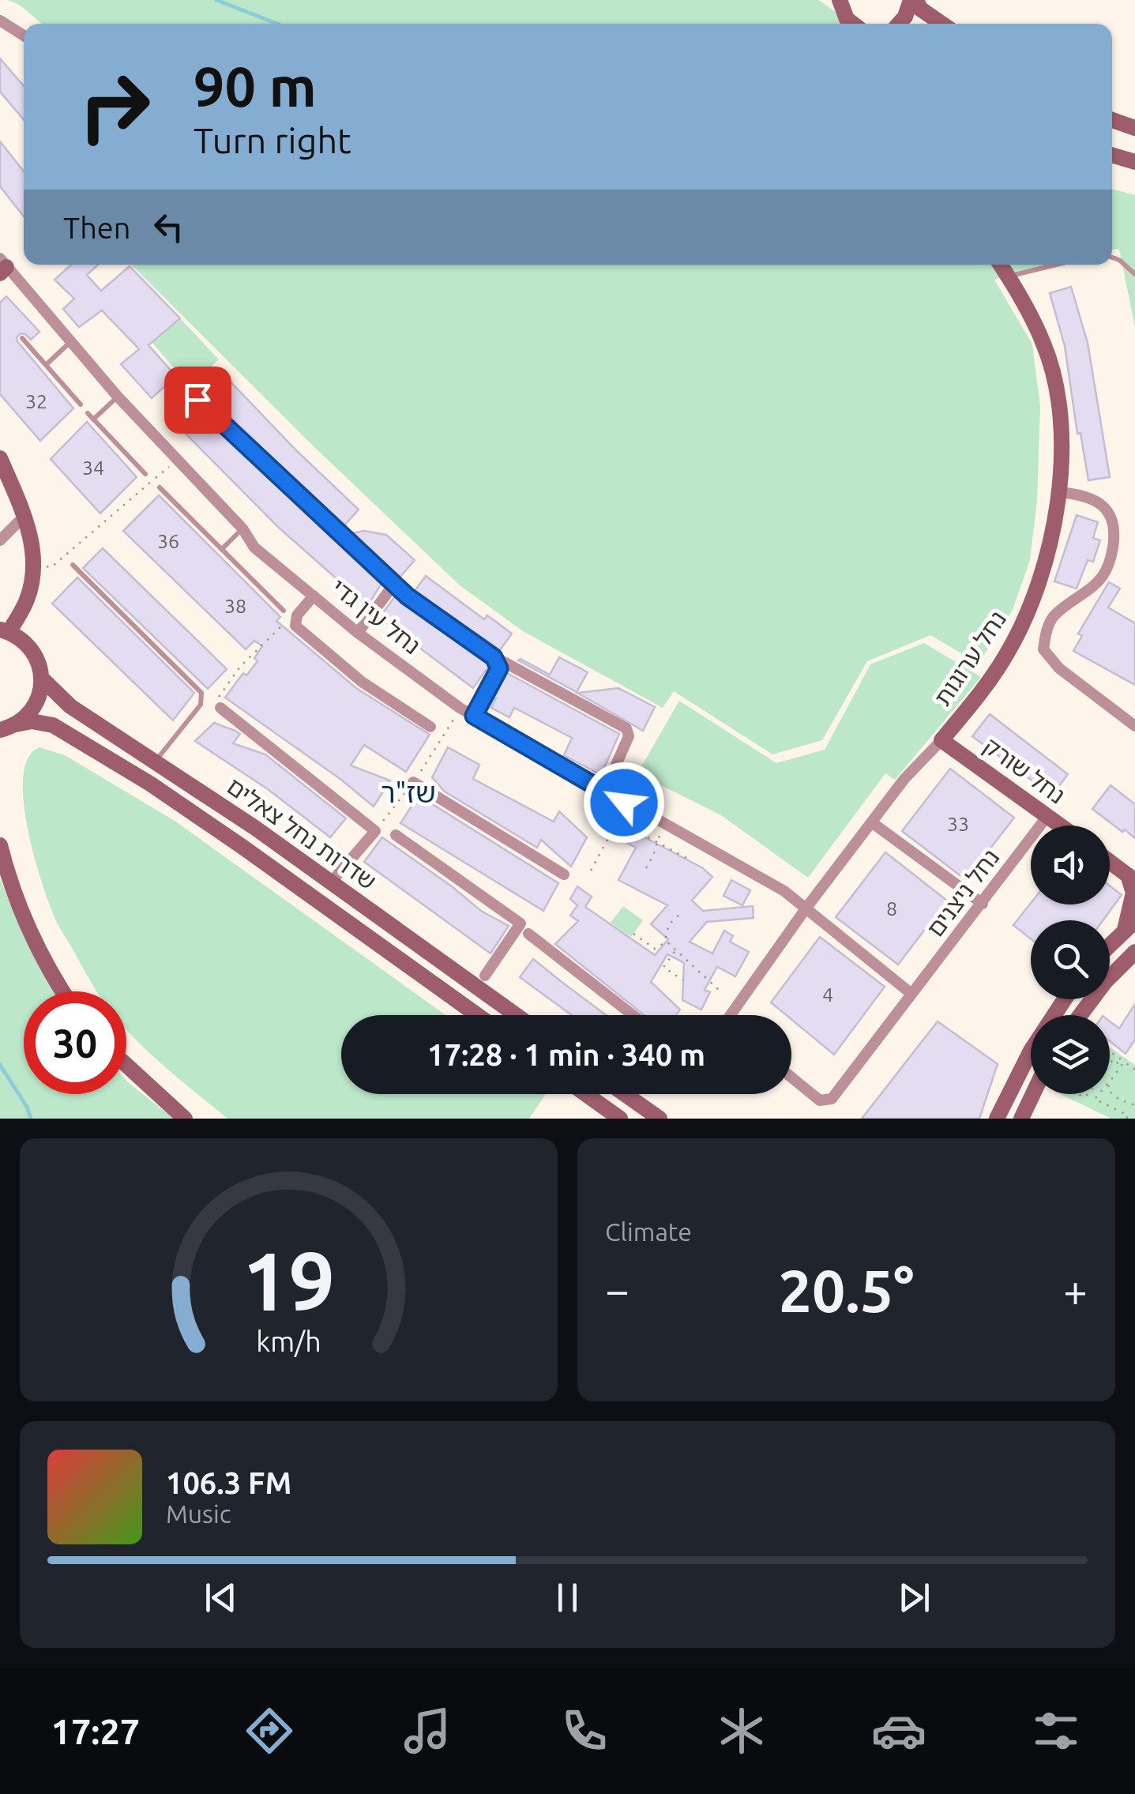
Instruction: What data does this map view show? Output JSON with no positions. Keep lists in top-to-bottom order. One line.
{"streets":{"main road":["נחל ערוגות","נחל שורק","שדרות נחל צאלים"],"street":["נחל עין גדי","נחל ניצנים"]},"crossings":[["נחל עין גדי","נחל ערוגות"],["נחל ערוגות","נחל שורק"],["נחל שורק","נחל ניצנים"]],"districts":["שז\"ר"],"house_numbers":["32","34","36","38","33","8","4"],"page":{"turn":["90 m","Turn right"],"then":"Then","limit":"30","trip":"17:28 · 1 min · 340 m","tile":"Climate","heat":["−","20.5°","+"],"song":["106.3 FM","Music"],"tabs":"17:27","gauge":["19","km/h"]}}
